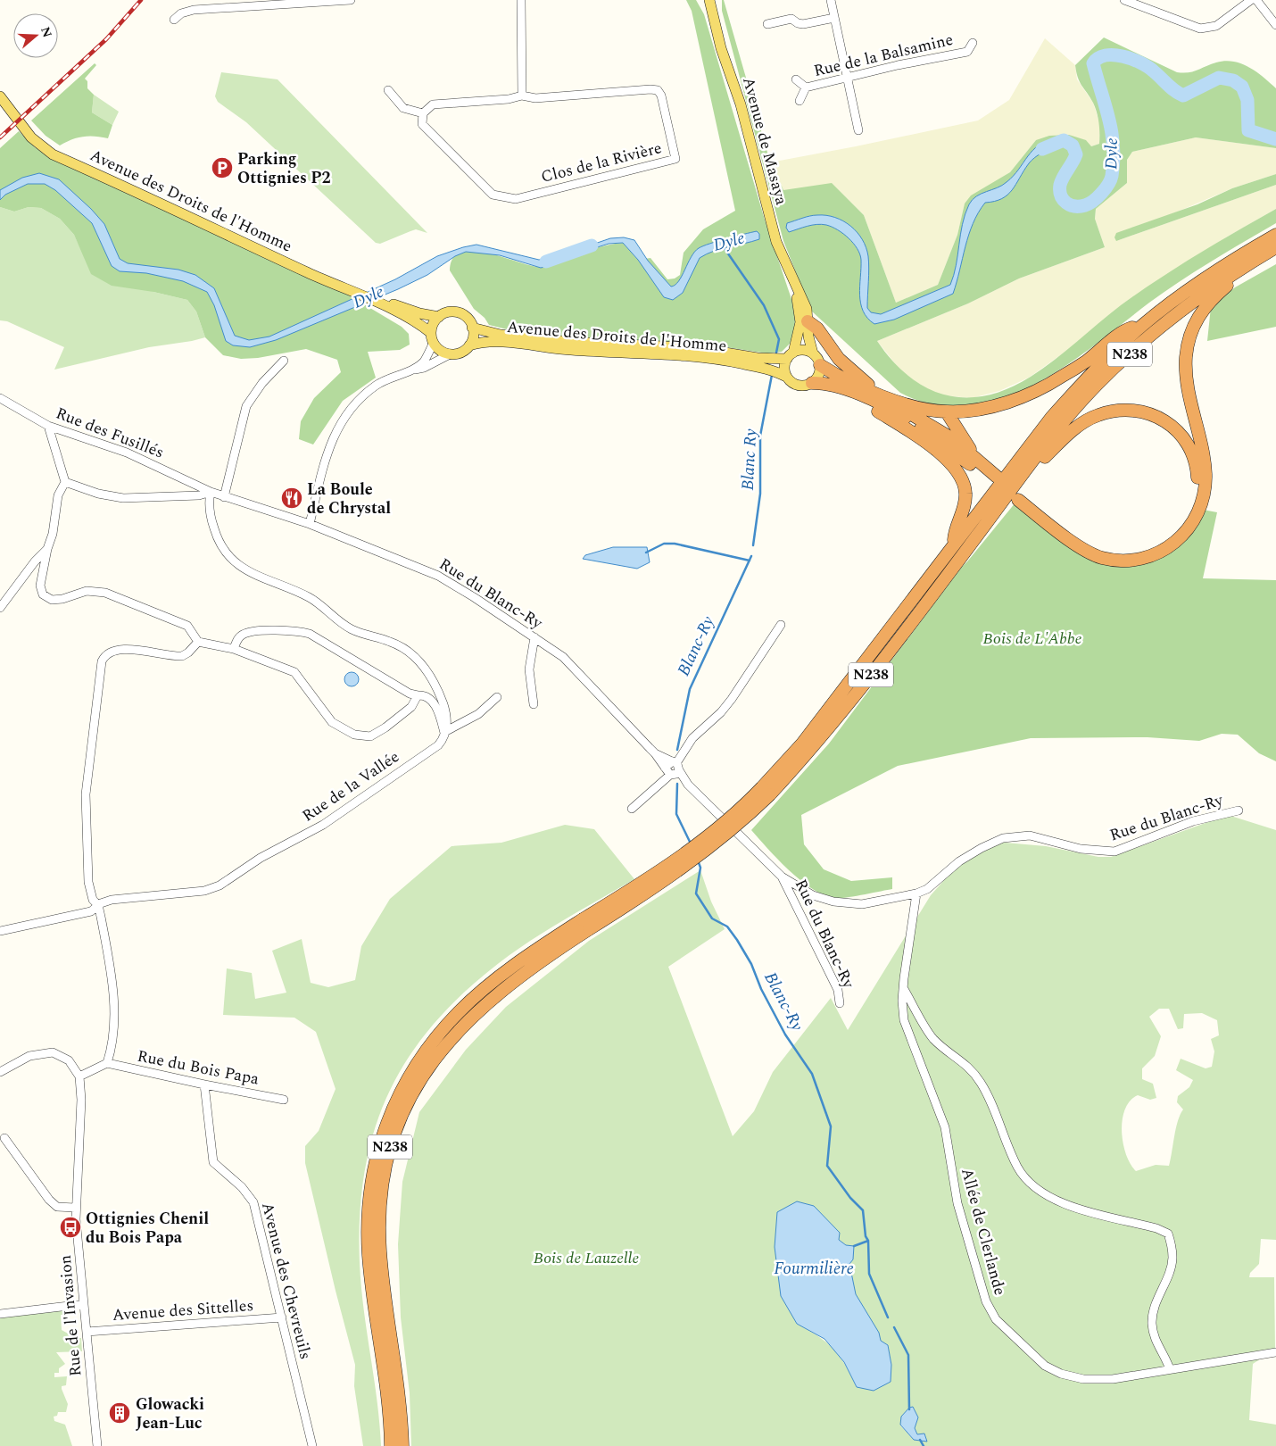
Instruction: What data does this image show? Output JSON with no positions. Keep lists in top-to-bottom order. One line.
{"streets":{"highway":["N238"],"main road":["Avenue de Masaya","Avenue des Droits de l'Homme"],"street":["Rue de la Balsamine","Clos de la Rivière","Rue des Fusillés","Rue du Blanc-Ry","Rue de la Vallée","Rue du Bois Papa","Allée de Clerlande","Avenue des Chevreuils","Avenue des Sittelles","Rue de l'Invasion"]},"crossings":[["Avenue de Masaya","Avenue des Droits de l'Homme"],["Rue des Fusillés","Rue du Blanc-Ry"],["Rue du Blanc-Ry","Allée de Clerlande"],["Rue du Bois Papa","Avenue des Chevreuils"],["Avenue des Chevreuils","Avenue des Sittelles"],["Avenue des Sittelles","Rue de l'Invasion"]],"water":["Dyle","Blanc Ry","Blanc-Ry","Fourmilière"],"parks":["Bois de L'Abbe","Bois de Lauzelle"],"places":{"parking":["Parking Ottignies P2"],"restaurant":["La Boule de Chrystal"],"bus stop":["Ottignies Chenil du Bois Papa"],"building":["Glowacki Jean-Luc"]},"north":"right"}
